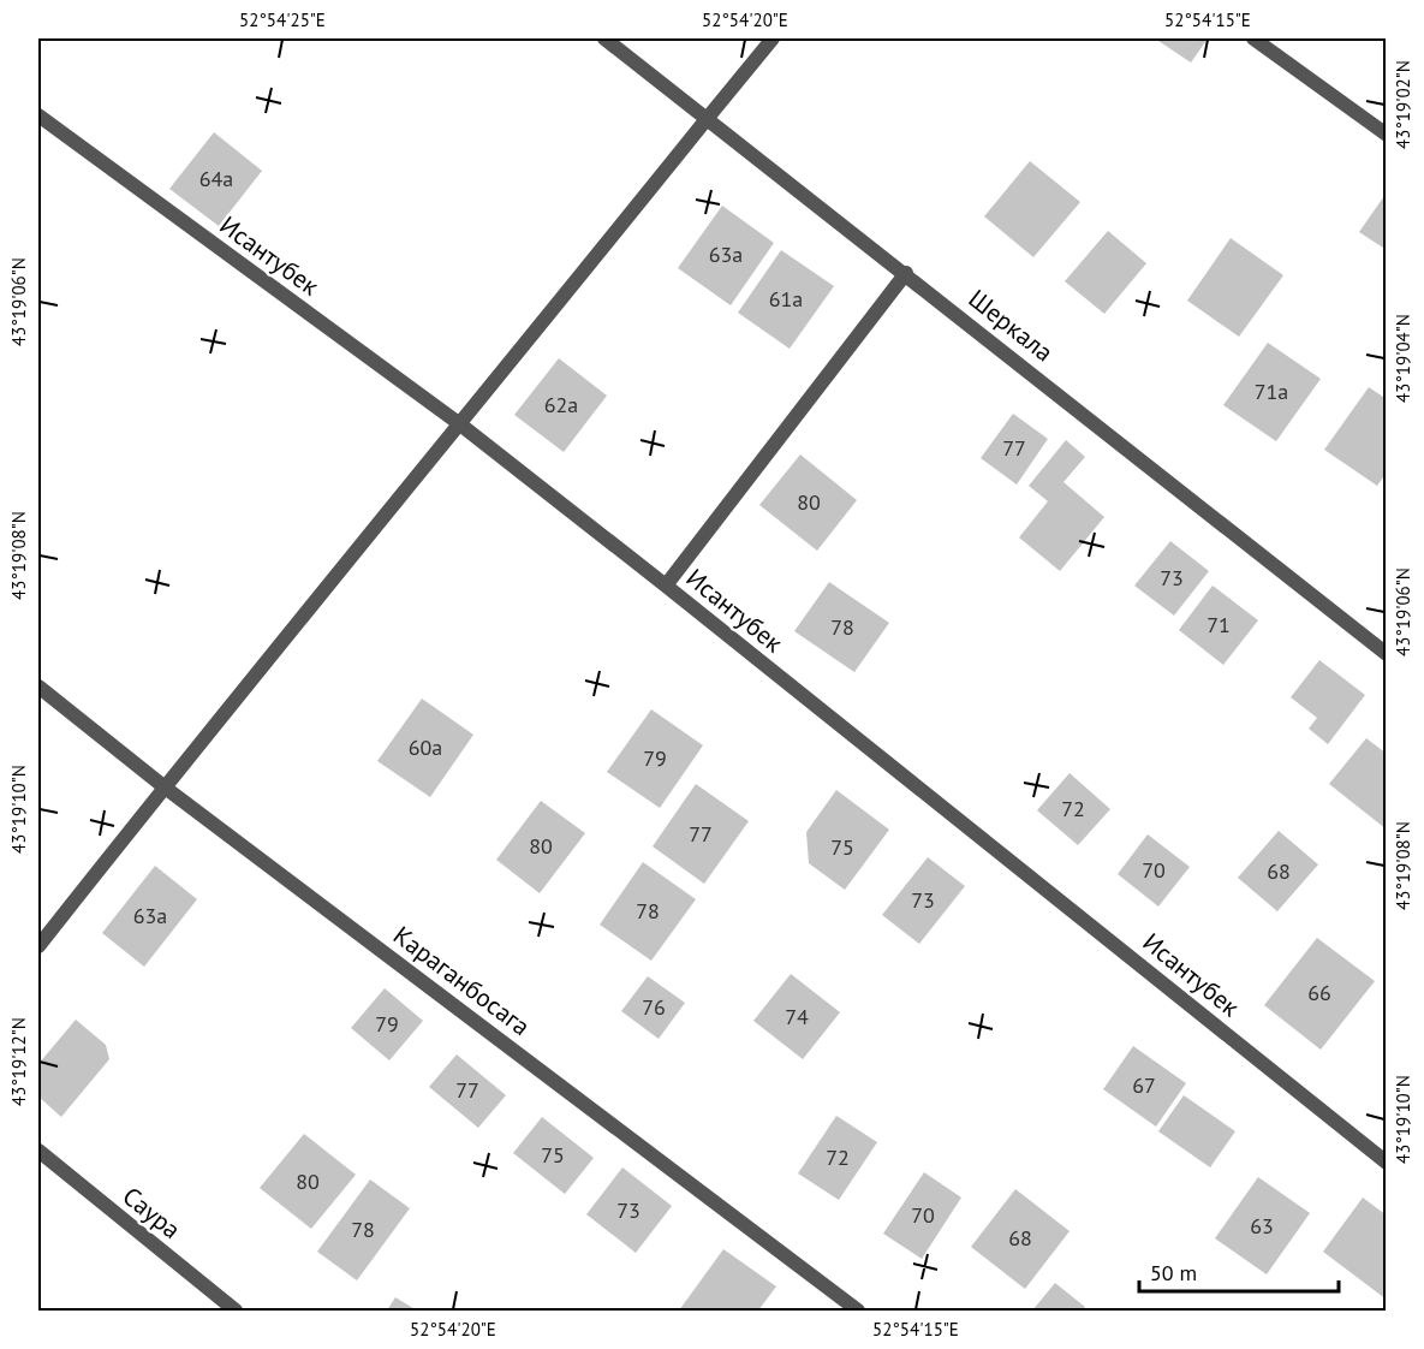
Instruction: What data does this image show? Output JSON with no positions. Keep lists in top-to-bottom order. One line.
{"streets":{"street":["Исантубек","Шеркала","Караганбосага","Саура"]},"house_numbers":["64а","63а","61а","71а","62а","77","80","73","71","78","60а","79","72","77","80","75","70","68","73","78","63а","66","76","74","79","67","77","75","72","80","73","70","63","78","68"],"scale_bar":"50 m","coordinates":["52°54'25\"E","52°54'20\"E","52°54'15\"E","43°19'02\"N","43°19'06\"N","43°19'04\"N","43°19'08\"N","43°19'10\"N","43°19'12\"N"]}
